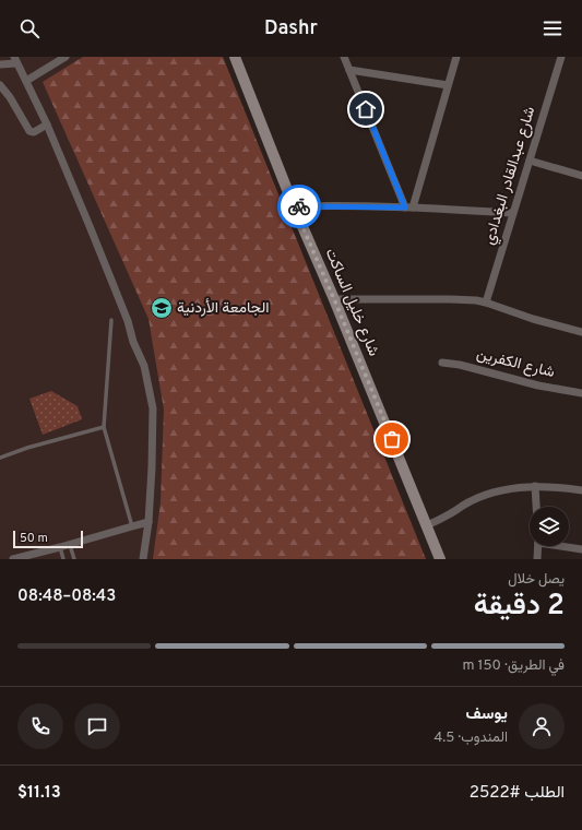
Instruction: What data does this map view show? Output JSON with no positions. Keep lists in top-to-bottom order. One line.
{"streets":{"street":["شارع عبدالقادر البغدادي","شارع خليل الساكت","شارع الكفرين"]},"places":{"school or university":["الجامعة الأردنية"]},"scale_bar":"50 m","page":{"header":"Dashr","scale":"50 m","heading":["2 دقيقة","يصل خلال","08:43–08:48"],"panel":["يوسف","المندوب · 4.5","الطلب #2522","$11.13"],"bar":"في الطريق · 150 m"}}
